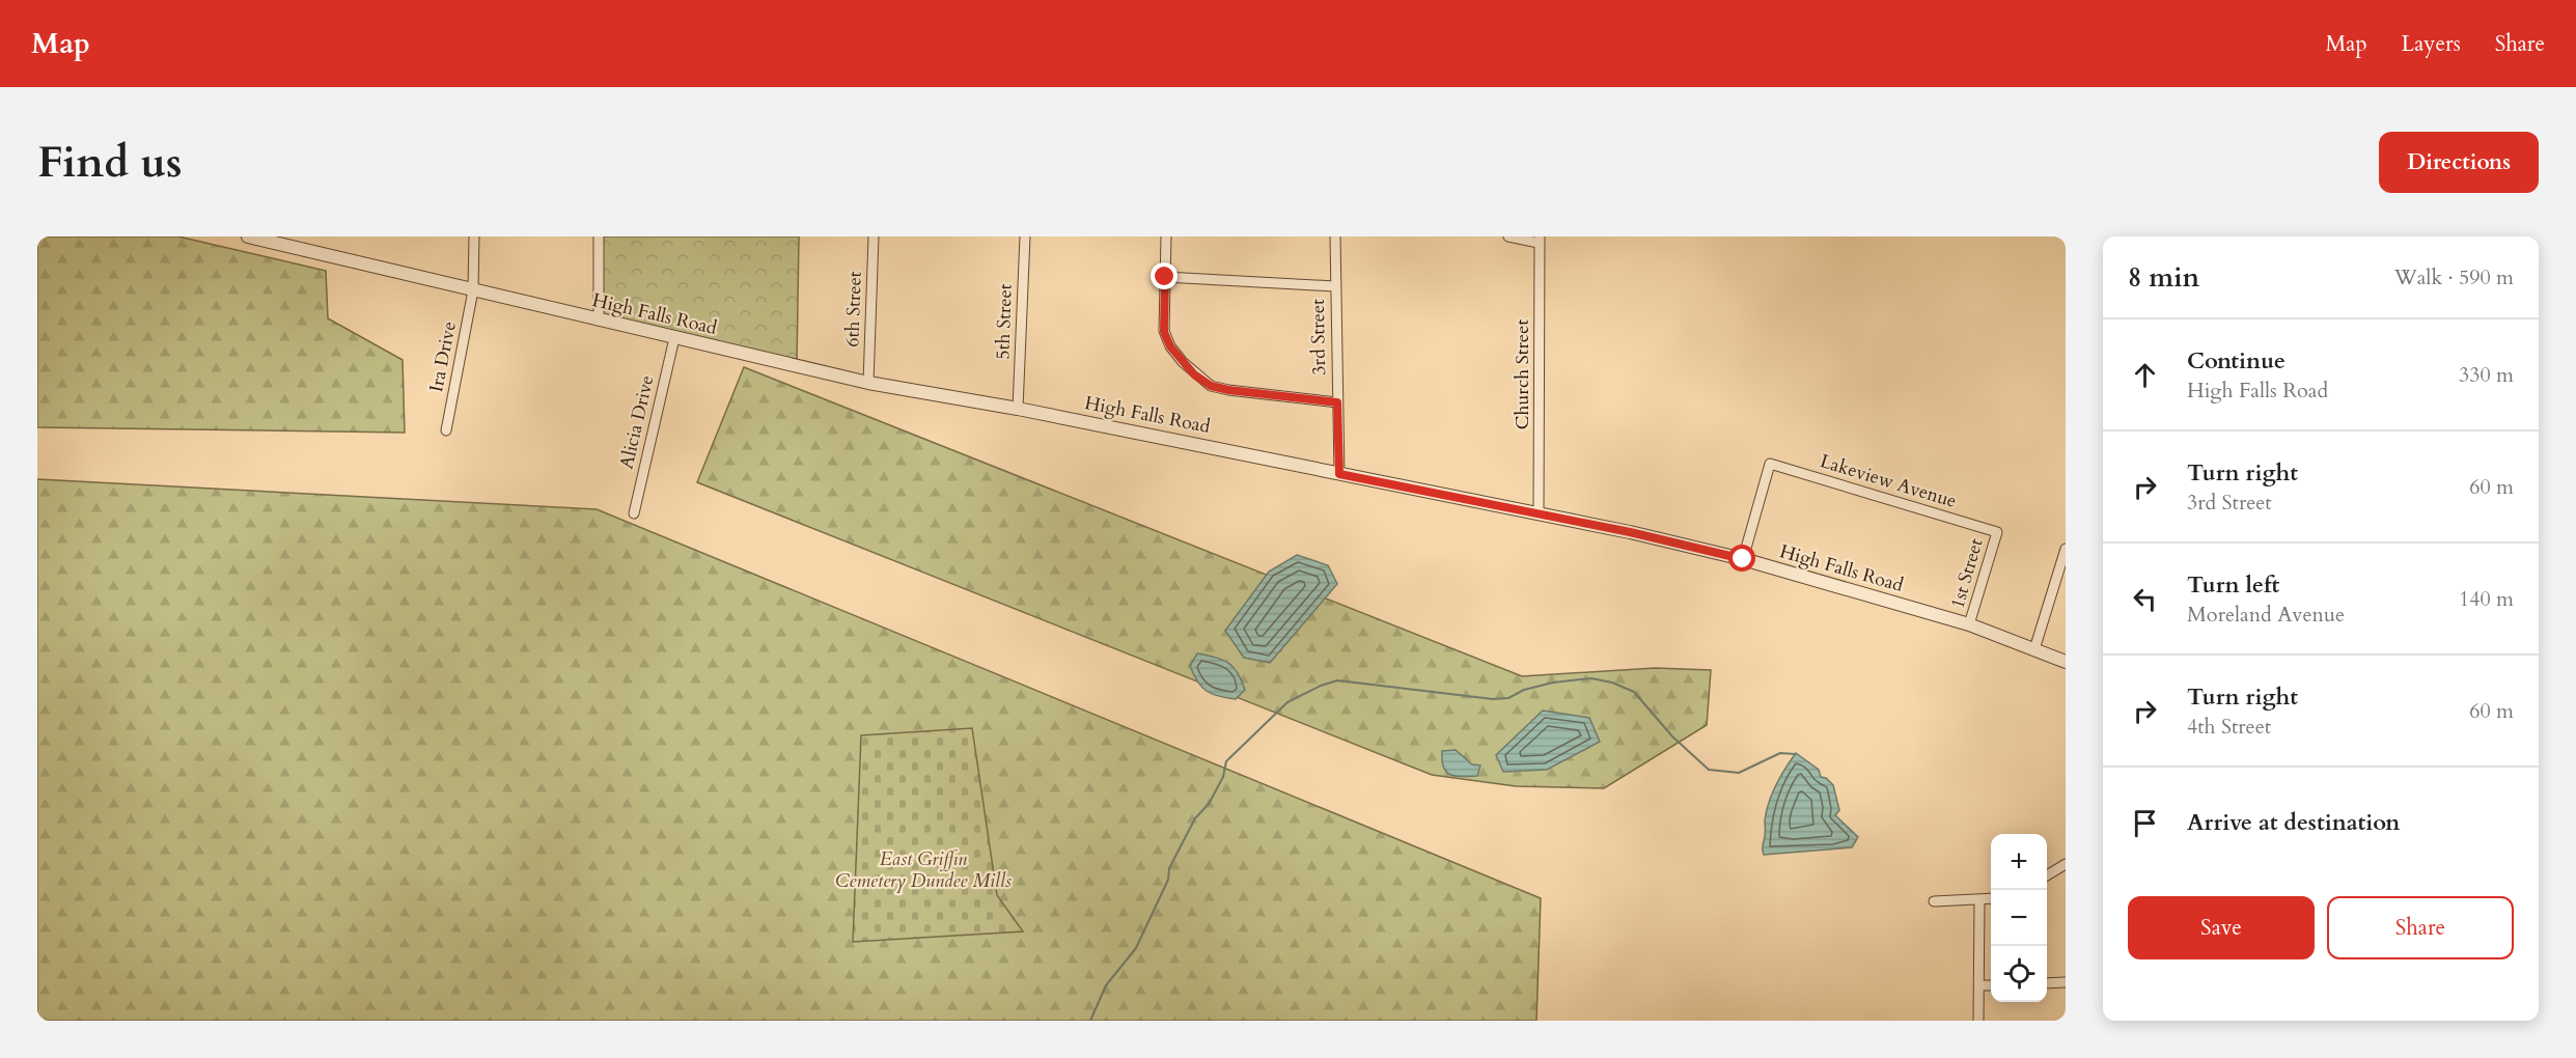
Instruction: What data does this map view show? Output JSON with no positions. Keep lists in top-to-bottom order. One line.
{"streets":{"street":["6th Street","High Falls Road","5th Street","3rd Street","Ira Drive","Church Street","Alicia Drive","Lakeview Avenue","1st Street"]},"crossings":[["6th Street","High Falls Road"],["High Falls Road","5th Street"],["High Falls Road","3rd Street"],["High Falls Road","Ira Drive"],["High Falls Road","Church Street"],["High Falls Road","Alicia Drive"],["High Falls Road","Lakeview Avenue"],["High Falls Road","1st Street"],["Lakeview Avenue","1st Street"]],"parks":["East Griffin Cemetery Dundee Mills"],"page":{"header":"Map","nav":["Map","Layers","Share"],"buttons":["Directions",["Save","Share"]],"title":"Find us","heading":["8 min","Walk · 590 m"],"list":[["Continue","High Falls Road","330 m"],["Turn right","3rd Street","60 m"],["Turn left","Moreland Avenue","140 m"],["Turn right","4th Street","60 m"],"Arrive at destination"],"map_buttons":["+","−"]}}
